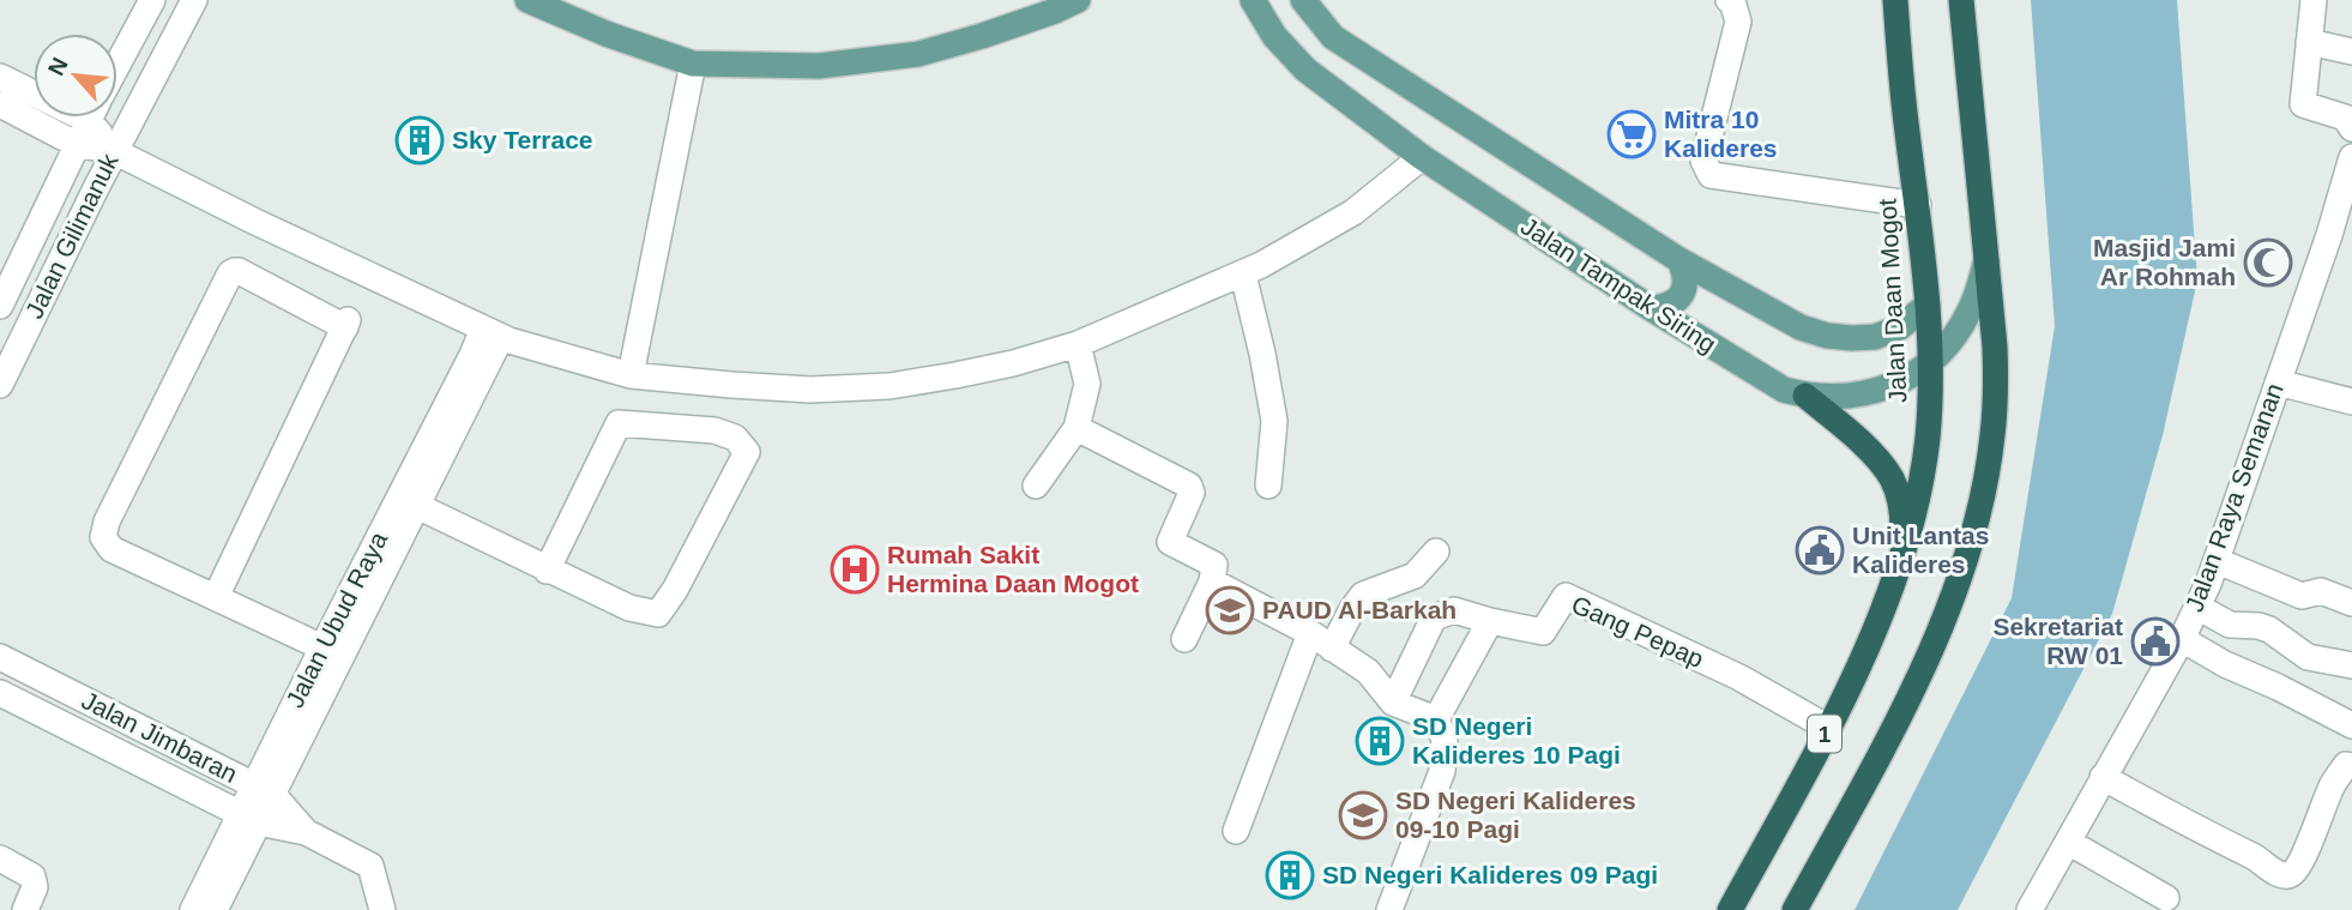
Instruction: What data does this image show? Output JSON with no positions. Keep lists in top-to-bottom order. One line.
{"streets":{"highway":["Jalan Daan Mogot","1"],"main road":["Jalan Tampak Siring"],"street":["Jalan Gilimanuk","Jalan Raya Semanan","Jalan Ubud Raya","Gang Pepap","Jalan Jimbaran"]},"crossings":[["Jalan Tampak Siring","Jalan Daan Mogot"],["Jalan Tampak Siring","1"],["Jalan Daan Mogot","Gang Pepap"],["Jalan Ubud Raya","Jalan Jimbaran"]],"places":{"supermarket":["Mitra 10 Kalideres"],"building":["Sky Terrace","SD Negeri Kalideres 10 Pagi","SD Negeri Kalideres 09 Pagi"],"mosque":["Masjid Jami Ar Rohmah"],"public building":["Unit Lantas Kalideres","Sekretariat RW 01"],"hospital":["Rumah Sakit Hermina Daan Mogot"],"school or university":["PAUD Al-Barkah","SD Negeri Kalideres 09-10 Pagi"]},"north":"top left"}
